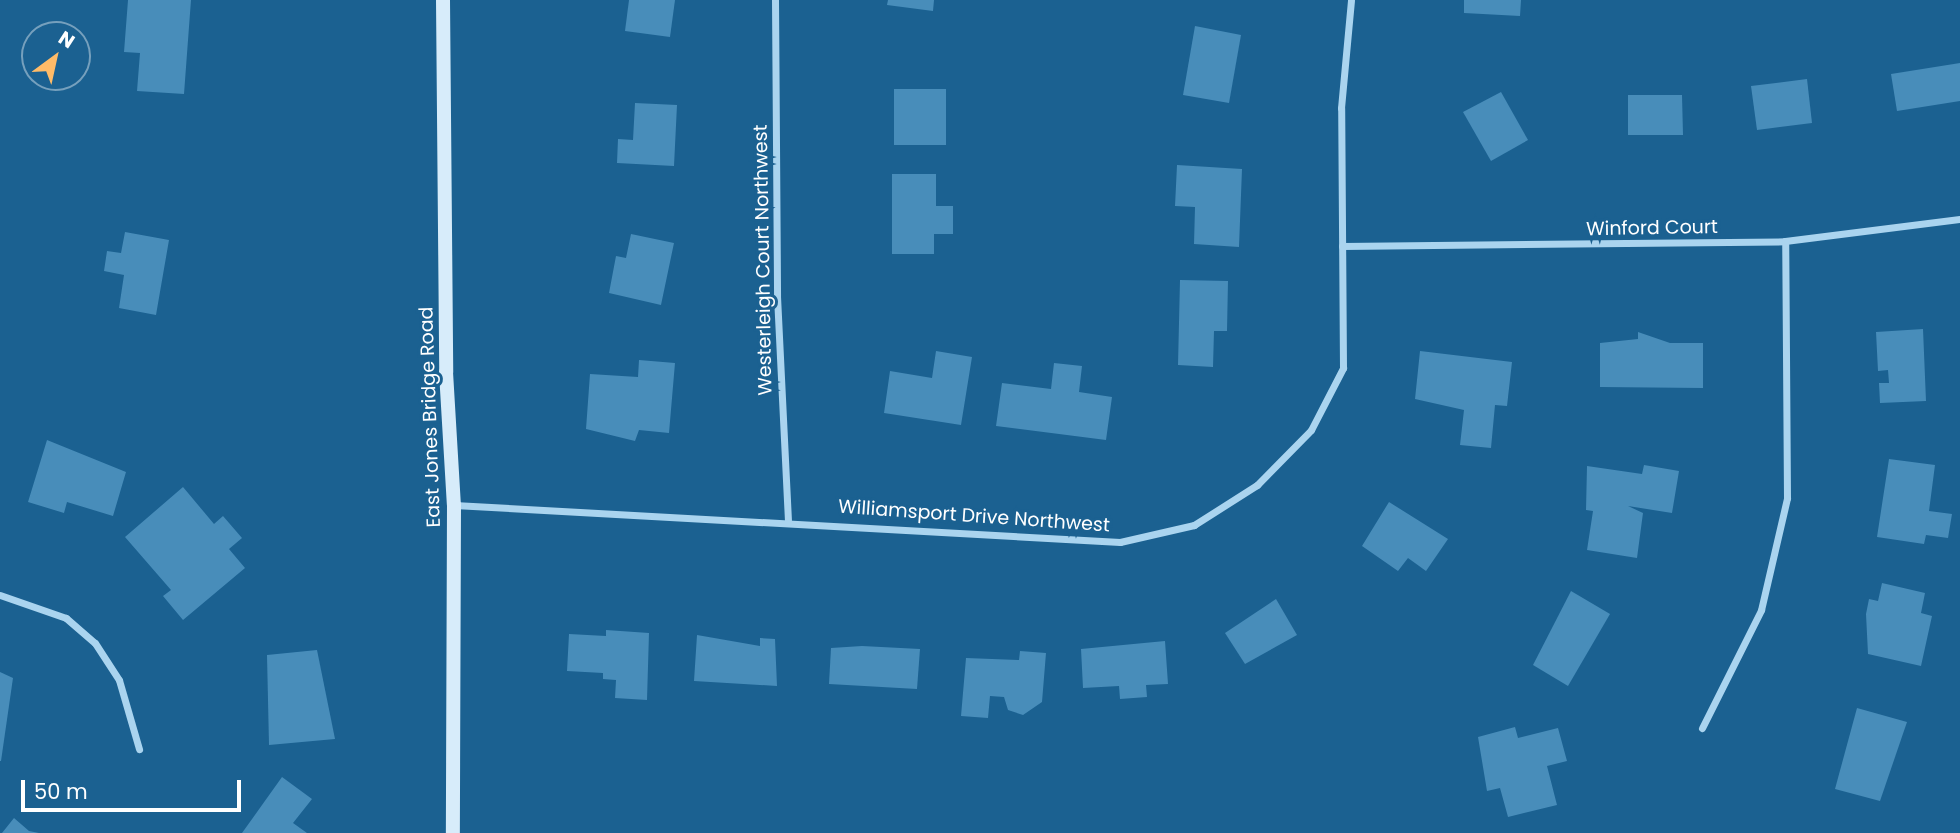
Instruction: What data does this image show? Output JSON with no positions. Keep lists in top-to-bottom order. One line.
{"streets":{"street":["Winford Court","Westerleigh Court Northwest","East Jones Bridge Road","Williamsport Drive Northwest"]},"crossings":[["Winford Court","Williamsport Drive Northwest"],["Westerleigh Court Northwest","Williamsport Drive Northwest"],["East Jones Bridge Road","Williamsport Drive Northwest"]],"scale_bar":"50 m","north":"top right"}
